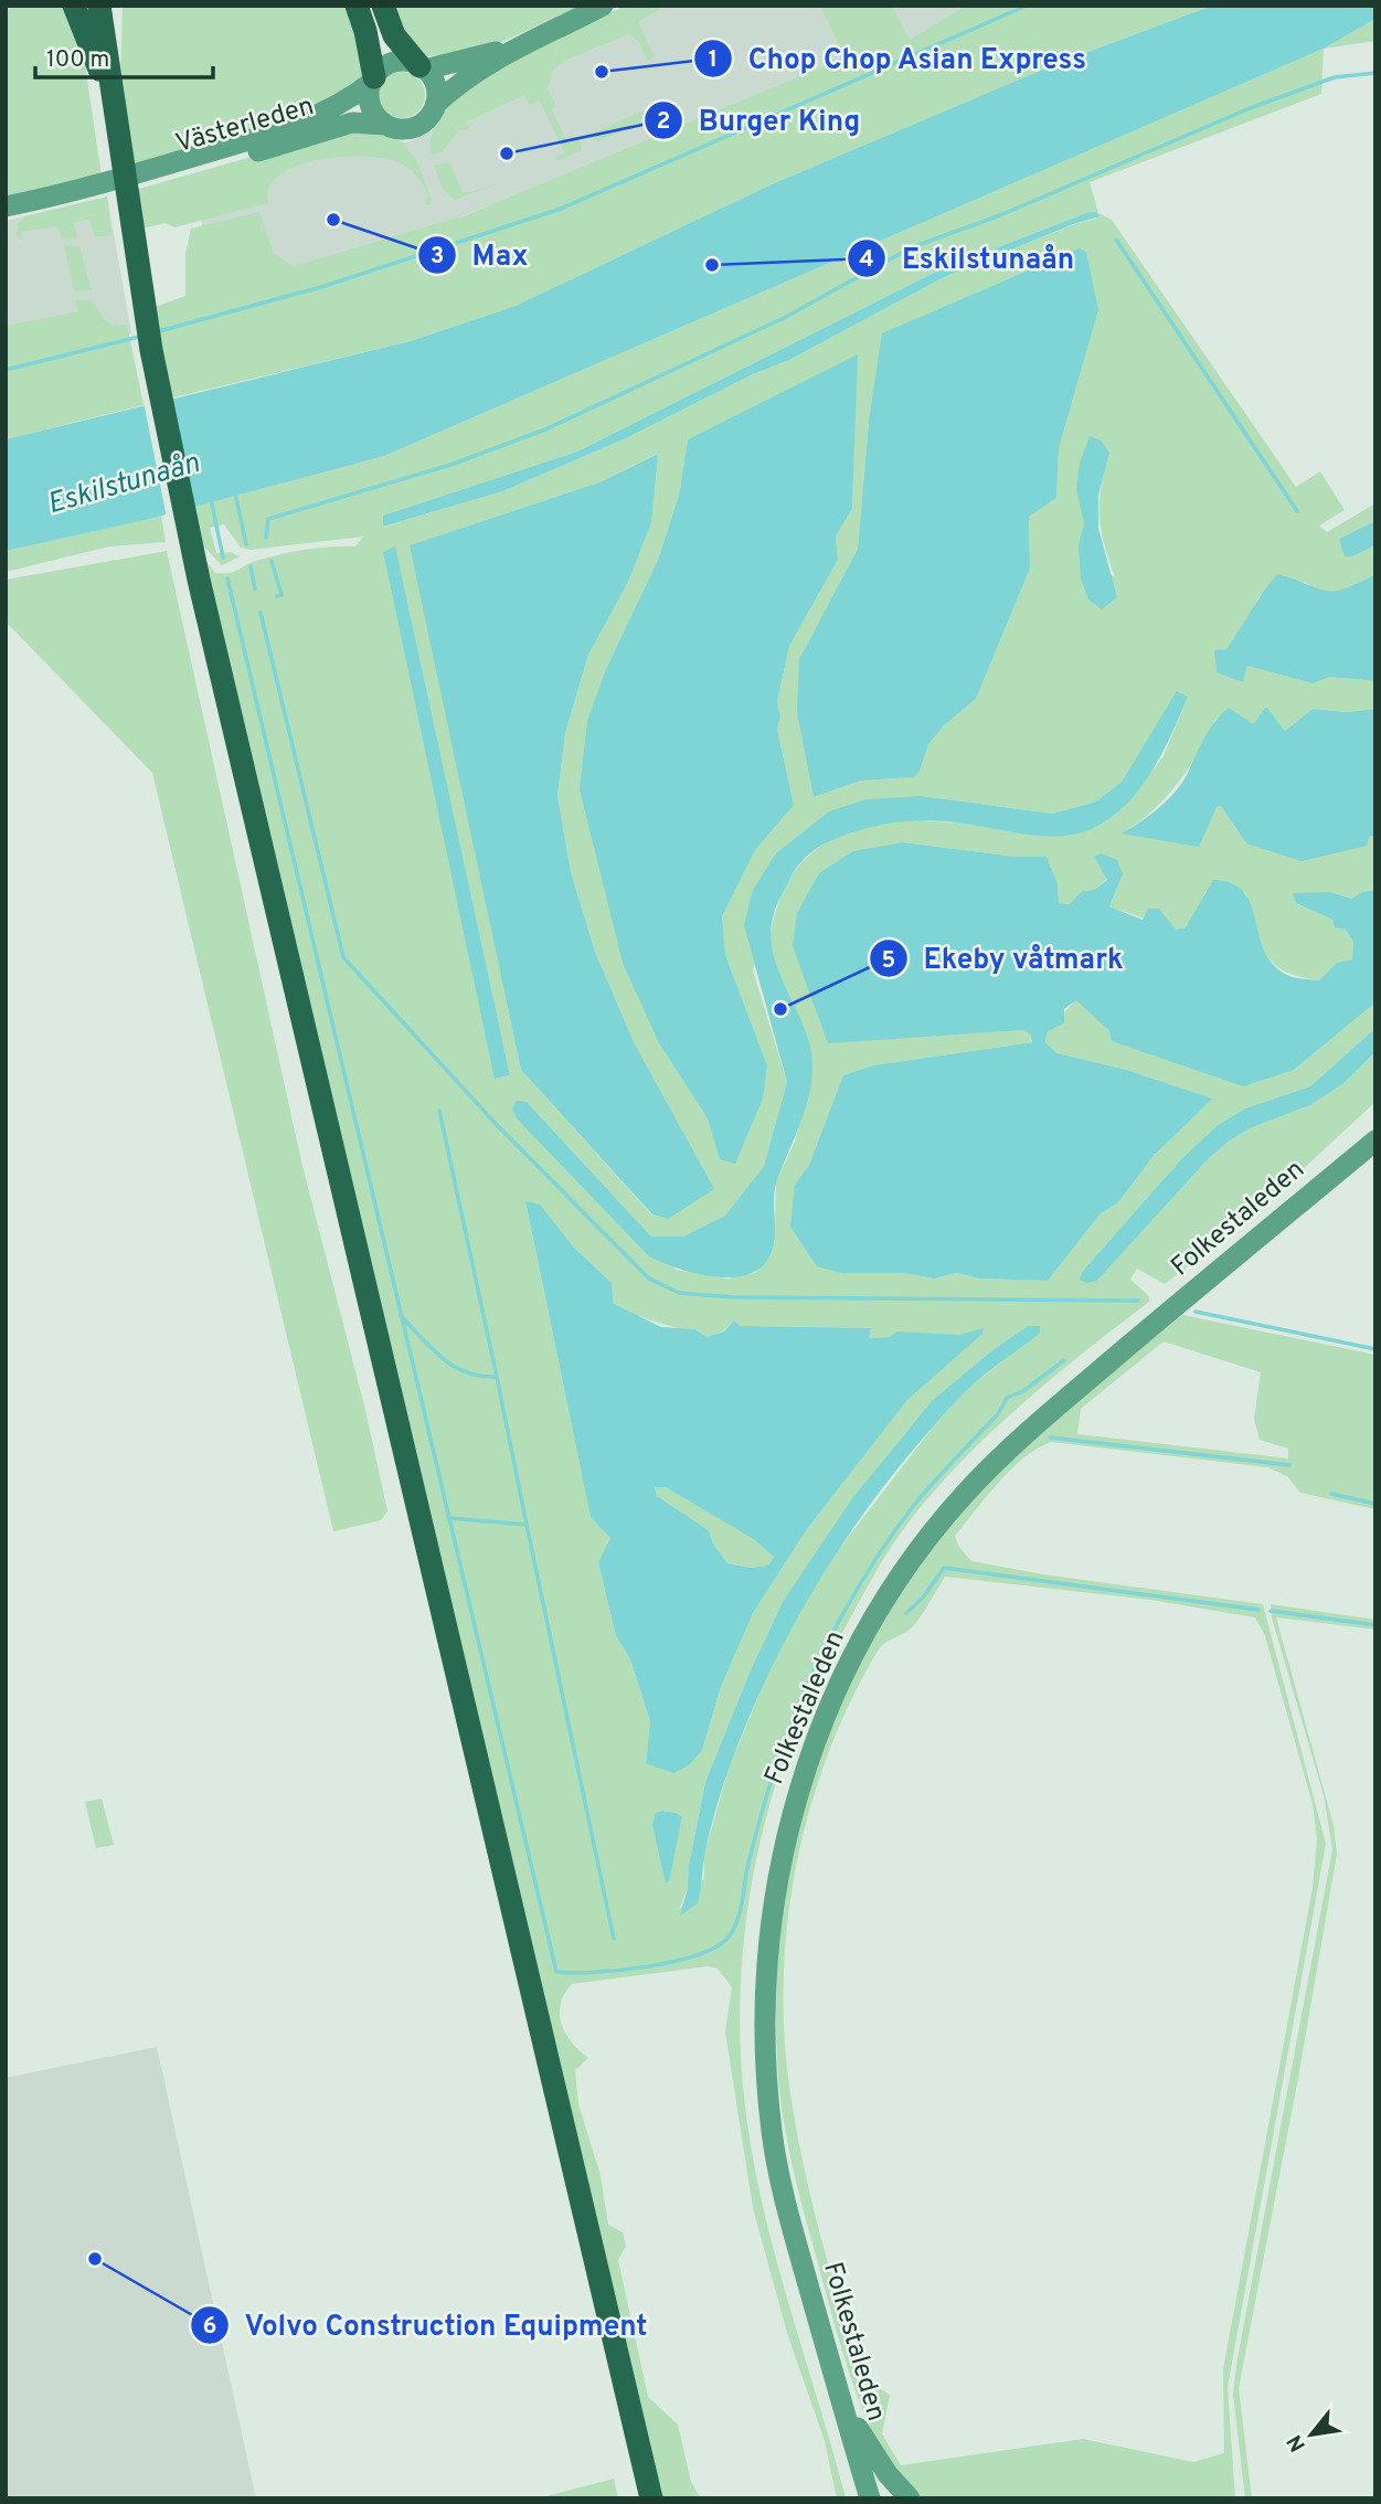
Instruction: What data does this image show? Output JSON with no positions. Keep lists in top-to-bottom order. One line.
{"streets":{"main road":["Västerleden","Folkestaleden"]},"water":["Eskilstunaån"],"places":["Chop Chop Asian Express","Burger King","Max","Eskilstunaån","Ekeby våtmark","Volvo Construction Equipment"],"scale_bar":"100 m","north":"bottom left"}
